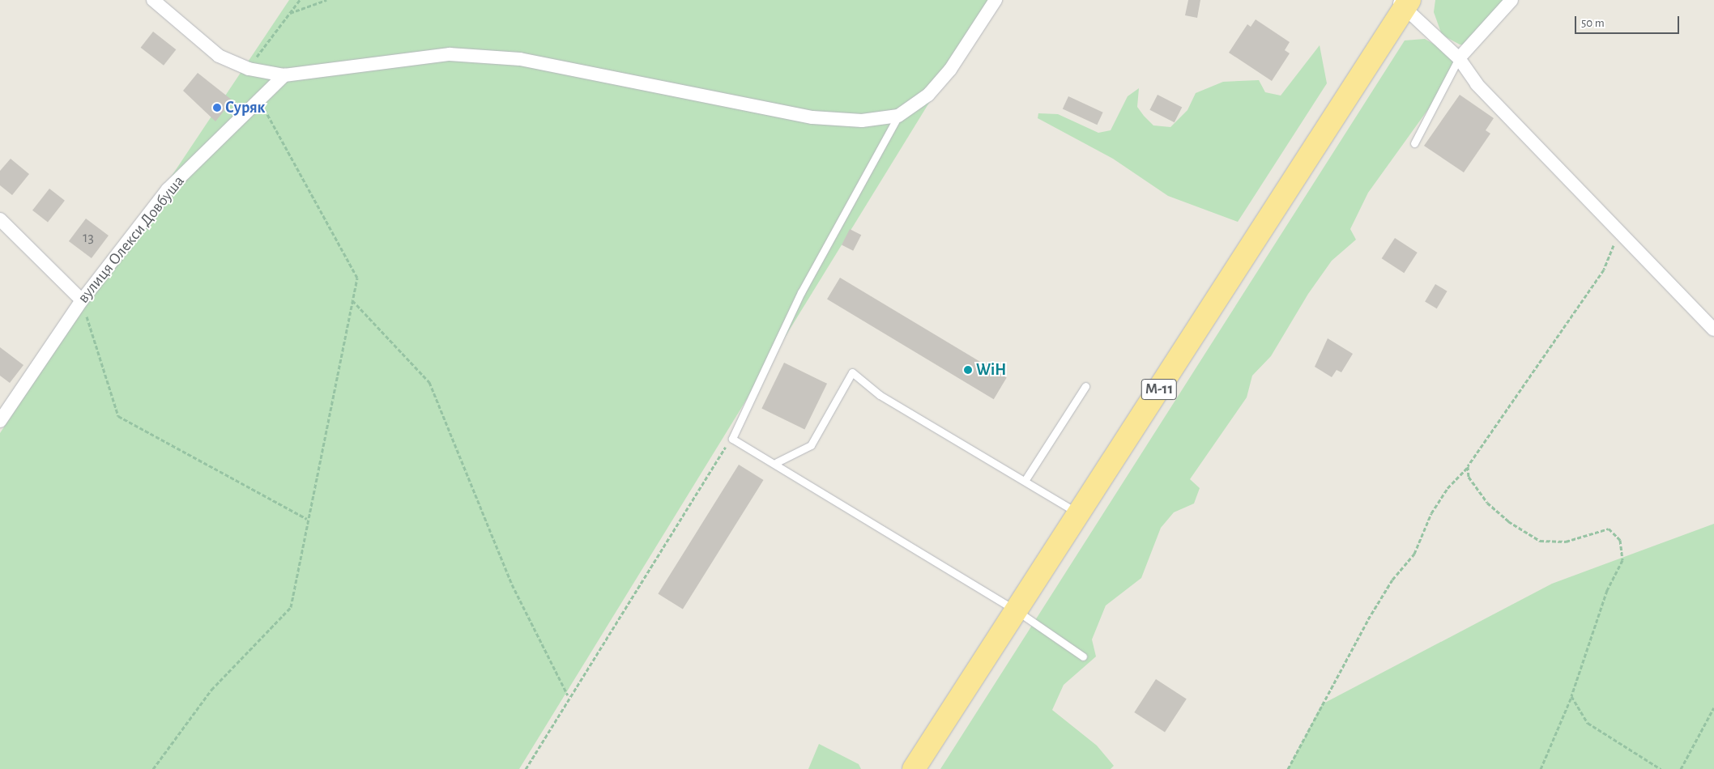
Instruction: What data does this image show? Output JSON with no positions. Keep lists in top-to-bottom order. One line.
{"streets":{"highway":["М-11"],"street":["вулиця Олекси Довбуша"]},"places":["Суряк","WiH"],"house_numbers":["13"],"scale_bar":"50 m"}
